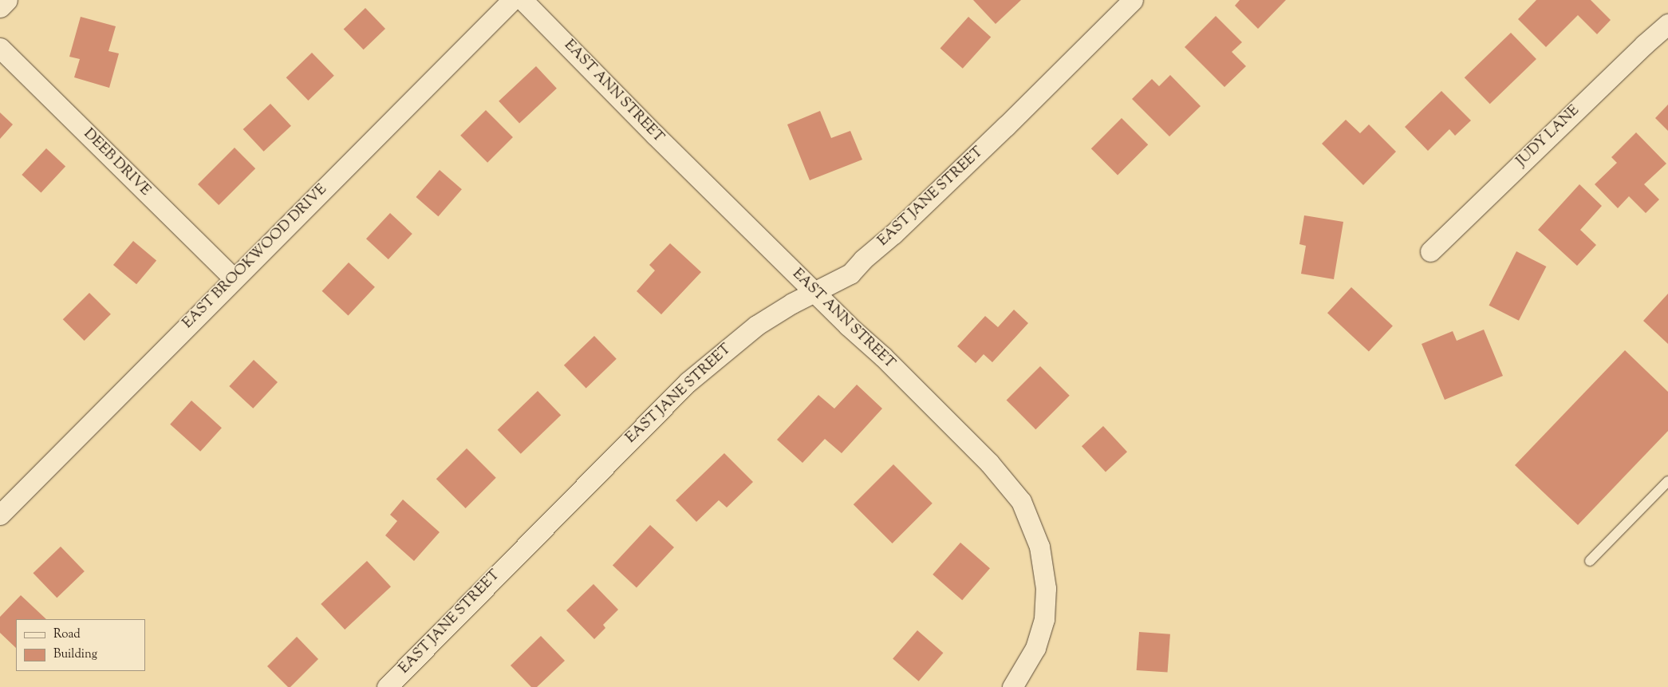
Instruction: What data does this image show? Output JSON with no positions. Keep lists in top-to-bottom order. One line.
{"streets":{"street":["EAST ANN STREET","JUDY LANE","DEEB DRIVE","EAST JANE STREET","EAST BROOKWOOD DRIVE"]},"crossings":[["EAST ANN STREET","EAST JANE STREET"],["DEEB DRIVE","EAST BROOKWOOD DRIVE"]],"legend":["Road","Building"]}
